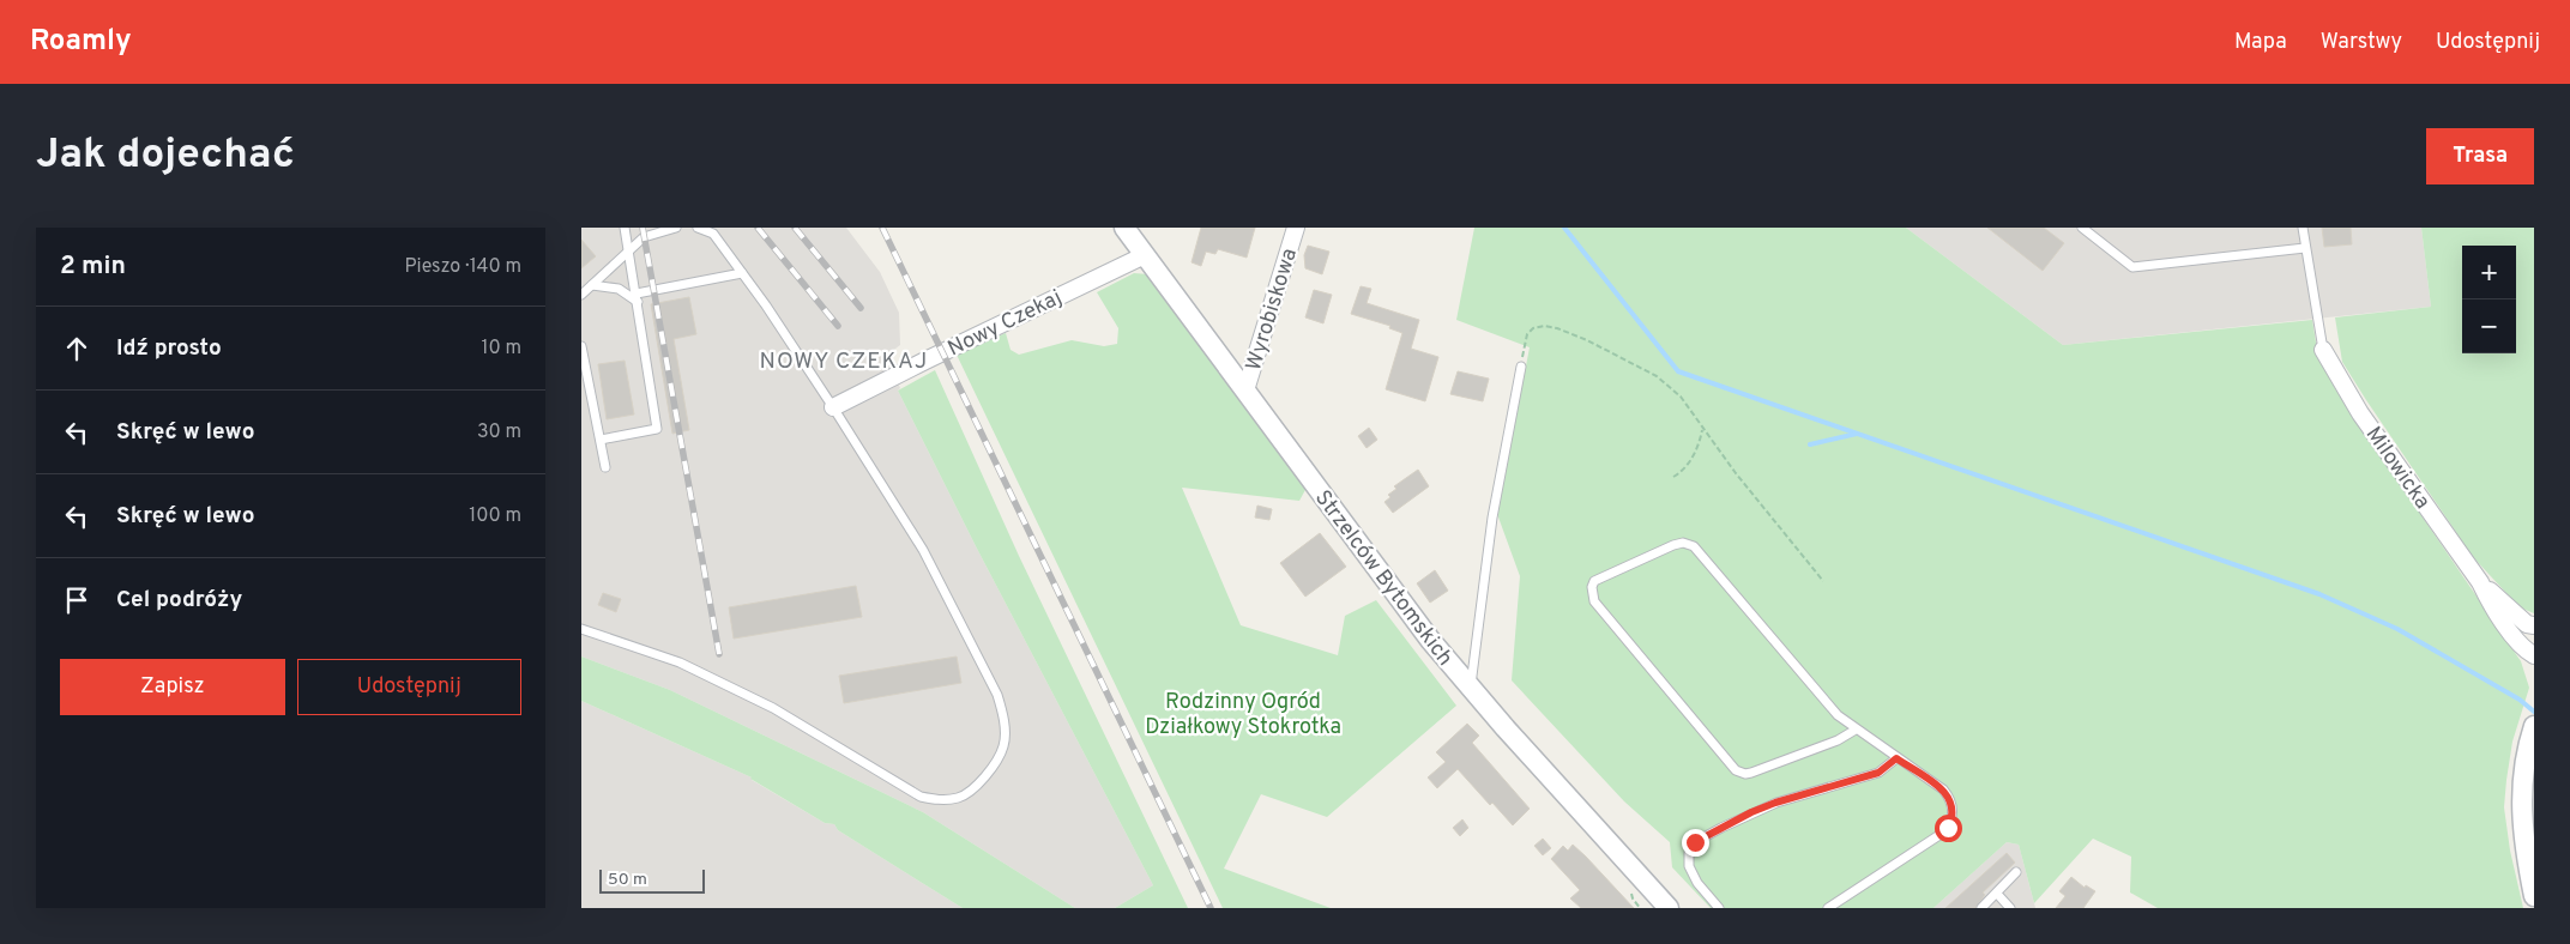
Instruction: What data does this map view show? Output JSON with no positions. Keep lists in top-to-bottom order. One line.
{"streets":{"street":["Wyrobiskowa","Nowy Czekaj","Milowicka","Strzelców Bytomskich"]},"crossings":[["Wyrobiskowa","Strzelców Bytomskich"],["Nowy Czekaj","Strzelców Bytomskich"]],"districts":["NOWY CZEKAJ"],"parks":["Rodzinny Ogród Działkowy Stokrotka"],"scale_bar":"50 m","page":{"header":"Roamly","nav":["Mapa","Warstwy","Udostępnij"],"buttons":["Trasa",["Zapisz","Udostępnij"]],"title":"Jak dojechać","heading":["2 min","Pieszo · 140 m"],"map_buttons":["+","−"],"list":[["Idź prosto","10 m"],["Skręć w lewo","30 m"],["Skręć w lewo","100 m"],"Cel podróży"],"scale":"50 m"}}
